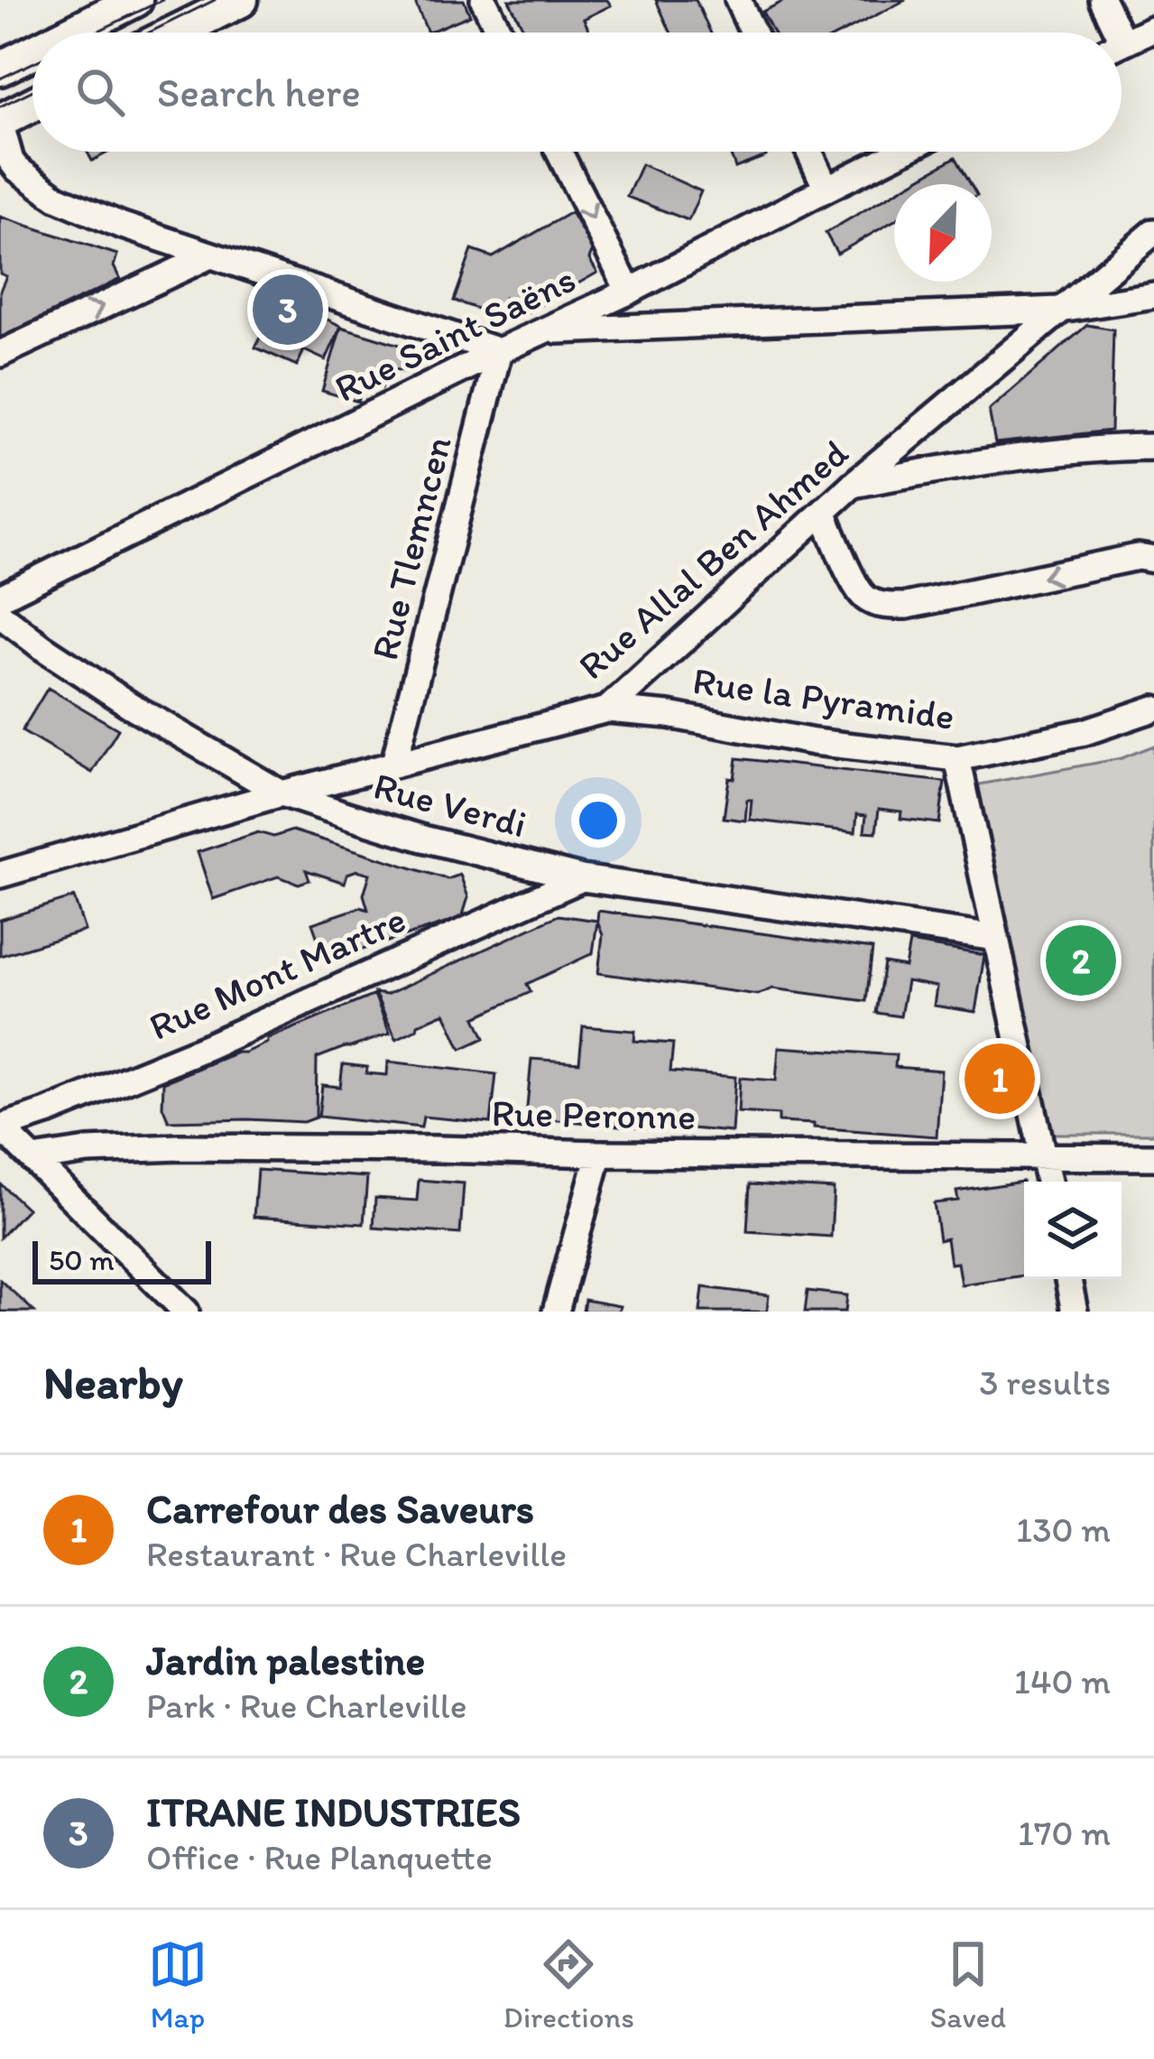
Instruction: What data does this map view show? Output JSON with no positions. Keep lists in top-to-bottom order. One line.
{"streets":{"street":["Rue Saint Saëns","Rue Tlemncen","Rue Allal Ben Ahmed","Rue la Pyramide","Rue Verdi","Rue Mont Martre","Rue Peronne"]},"crossings":[["Rue Saint Saëns","Rue Tlemncen"],["Rue Tlemncen","Rue Allal Ben Ahmed"],["Rue Allal Ben Ahmed","Rue la Pyramide"],["Rue Allal Ben Ahmed","Rue Verdi"],["Rue Verdi","Rue Mont Martre"]],"scale_bar":"50 m","north":"bottom left","page":{"search":"Search here","pins":["3","2","1"],"scale":"50 m","heading":["Nearby","3 results"],"list":[{"mark":"1","name":"Carrefour des Saveurs","note":"Restaurant · Rue Charleville","value":"130 m"},{"mark":"2","name":"Jardin palestine","note":"Park · Rue Charleville","value":"140 m"},{"mark":"3","name":"ITRANE INDUSTRIES","note":"Office · Rue Planquette","value":"170 m"}],"nav":["Map","Directions","Saved"]}}
